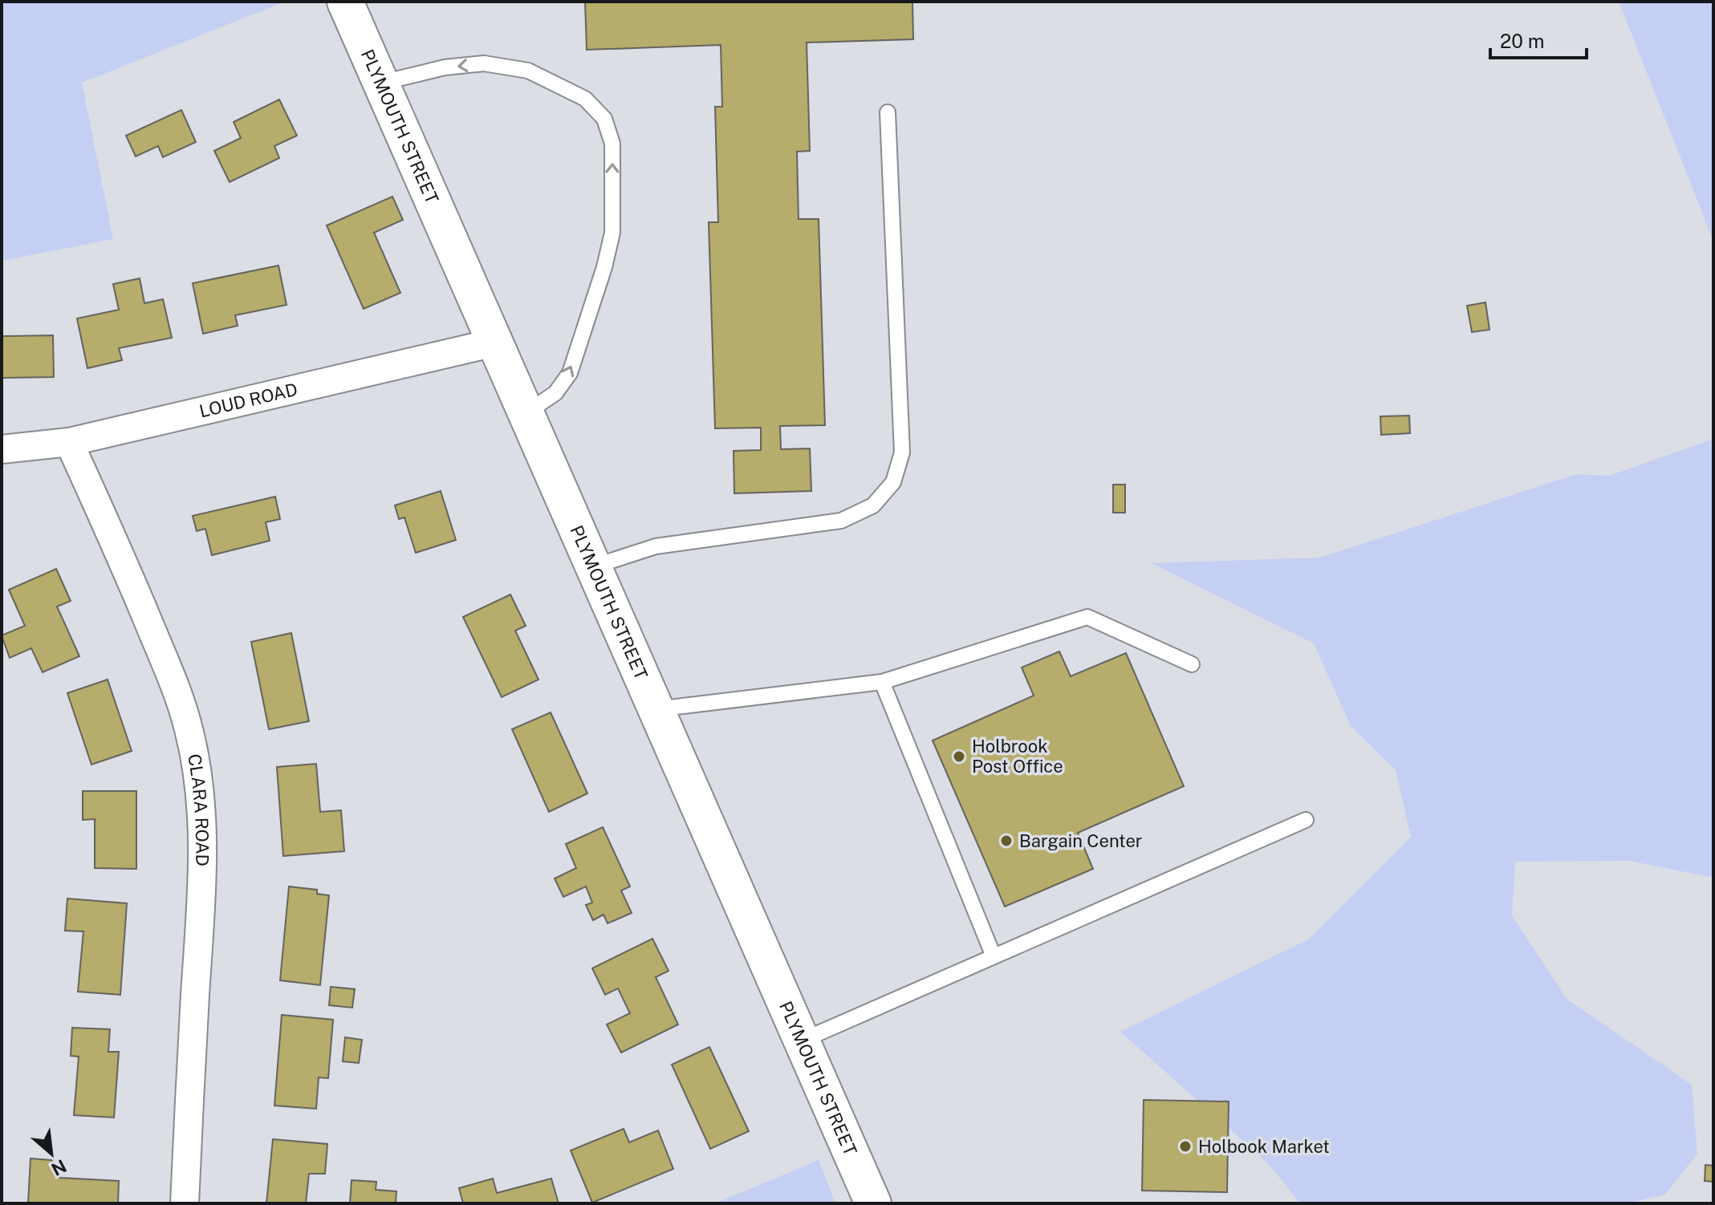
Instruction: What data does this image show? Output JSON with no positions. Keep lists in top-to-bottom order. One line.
{"streets":{"street":["PLYMOUTH STREET","LOUD ROAD","CLARA ROAD"]},"crossings":[["PLYMOUTH STREET","LOUD ROAD"],["LOUD ROAD","CLARA ROAD"]],"places":["Holbrook Post Office","Bargain Center","Holbook Market"],"scale_bar":"20 m","north":"bottom right"}
